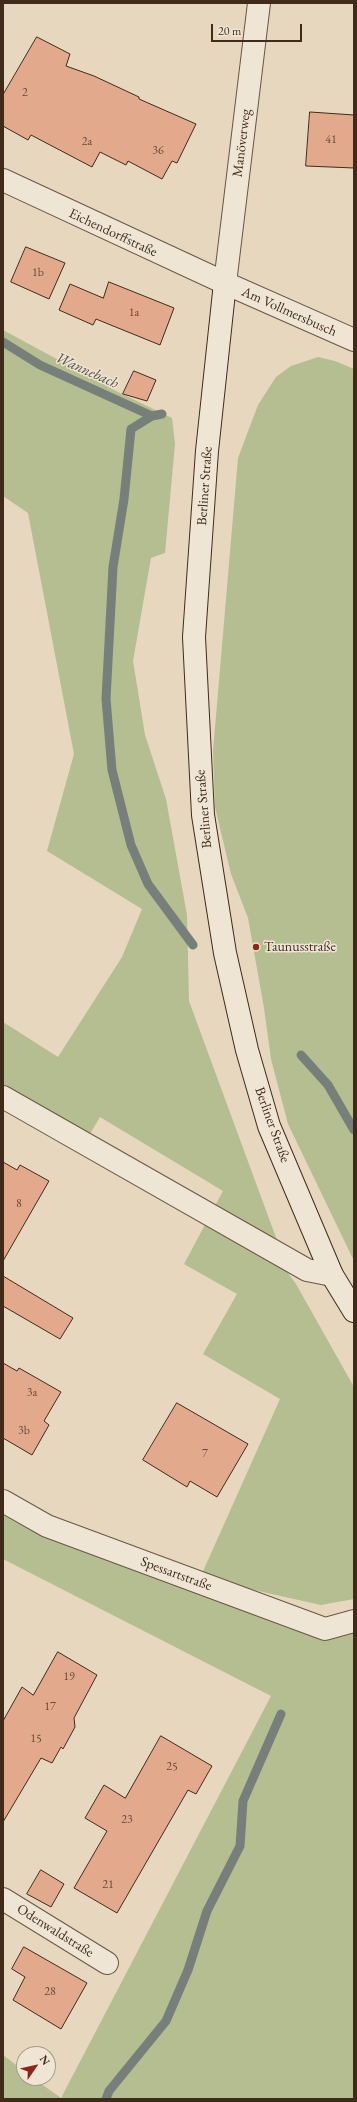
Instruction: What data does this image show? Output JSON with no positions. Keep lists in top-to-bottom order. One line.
{"streets":{"street":["Manöverweg","Eichendorffstraße","Am Vollmersbusch","Berliner Straße","Spessartstraße","Odenwaldstraße"]},"crossings":[["Manöverweg","Eichendorffstraße"],["Manöverweg","Am Vollmersbusch"],["Manöverweg","Berliner Straße"],["Eichendorffstraße","Am Vollmersbusch"],["Eichendorffstraße","Berliner Straße"],["Am Vollmersbusch","Berliner Straße"]],"water":["Wannebach"],"places":["Taunusstraße"],"house_numbers":["2","41","2a","36","1b","1a","8","3a","3b","7","19","17","15","25","23","21","28"],"scale_bar":"20 m","north":"top right"}
